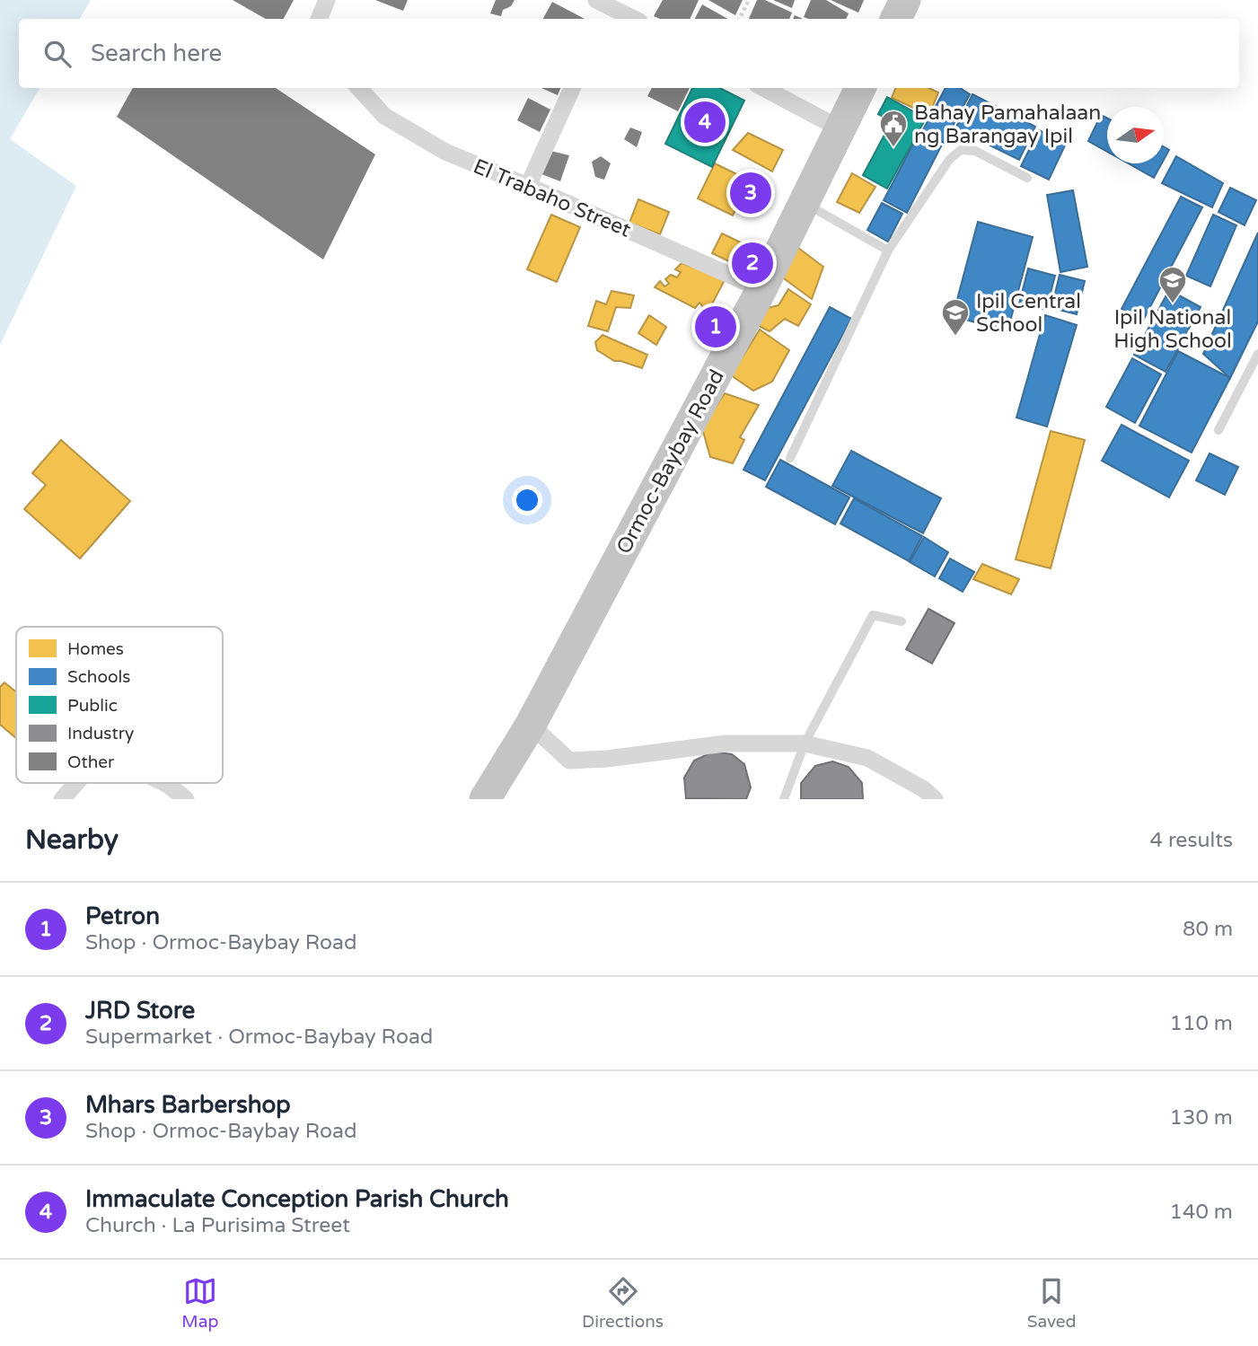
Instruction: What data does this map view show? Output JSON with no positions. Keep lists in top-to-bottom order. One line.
{"streets":{"highway":["Ormoc-Baybay Road"],"street":["El Trabaho Street"]},"crossings":[["El Trabaho Street","Ormoc-Baybay Road"]],"places":{"public building":["Bahay Pamahalaan ng Barangay Ipil"],"school or university":["Ipil National High School","Ipil Central School"]},"legend":["Homes","Schools","Public","Industry","Other"],"north":"right","page":{"search":"Search here","pins":["4","3","2","1"],"heading":["Nearby","4 results"],"list":[{"mark":"1","name":"Petron","note":"Shop · Ormoc-Baybay Road","value":"80 m"},{"mark":"2","name":"JRD Store","note":"Supermarket · Ormoc-Baybay Road","value":"110 m"},{"mark":"3","name":"Mhars Barbershop","note":"Shop · Ormoc-Baybay Road","value":"130 m"},{"mark":"4","name":"Immaculate Conception Parish Church","note":"Church · La Purisima Street","value":"140 m"}],"nav":["Map","Directions","Saved"]}}
